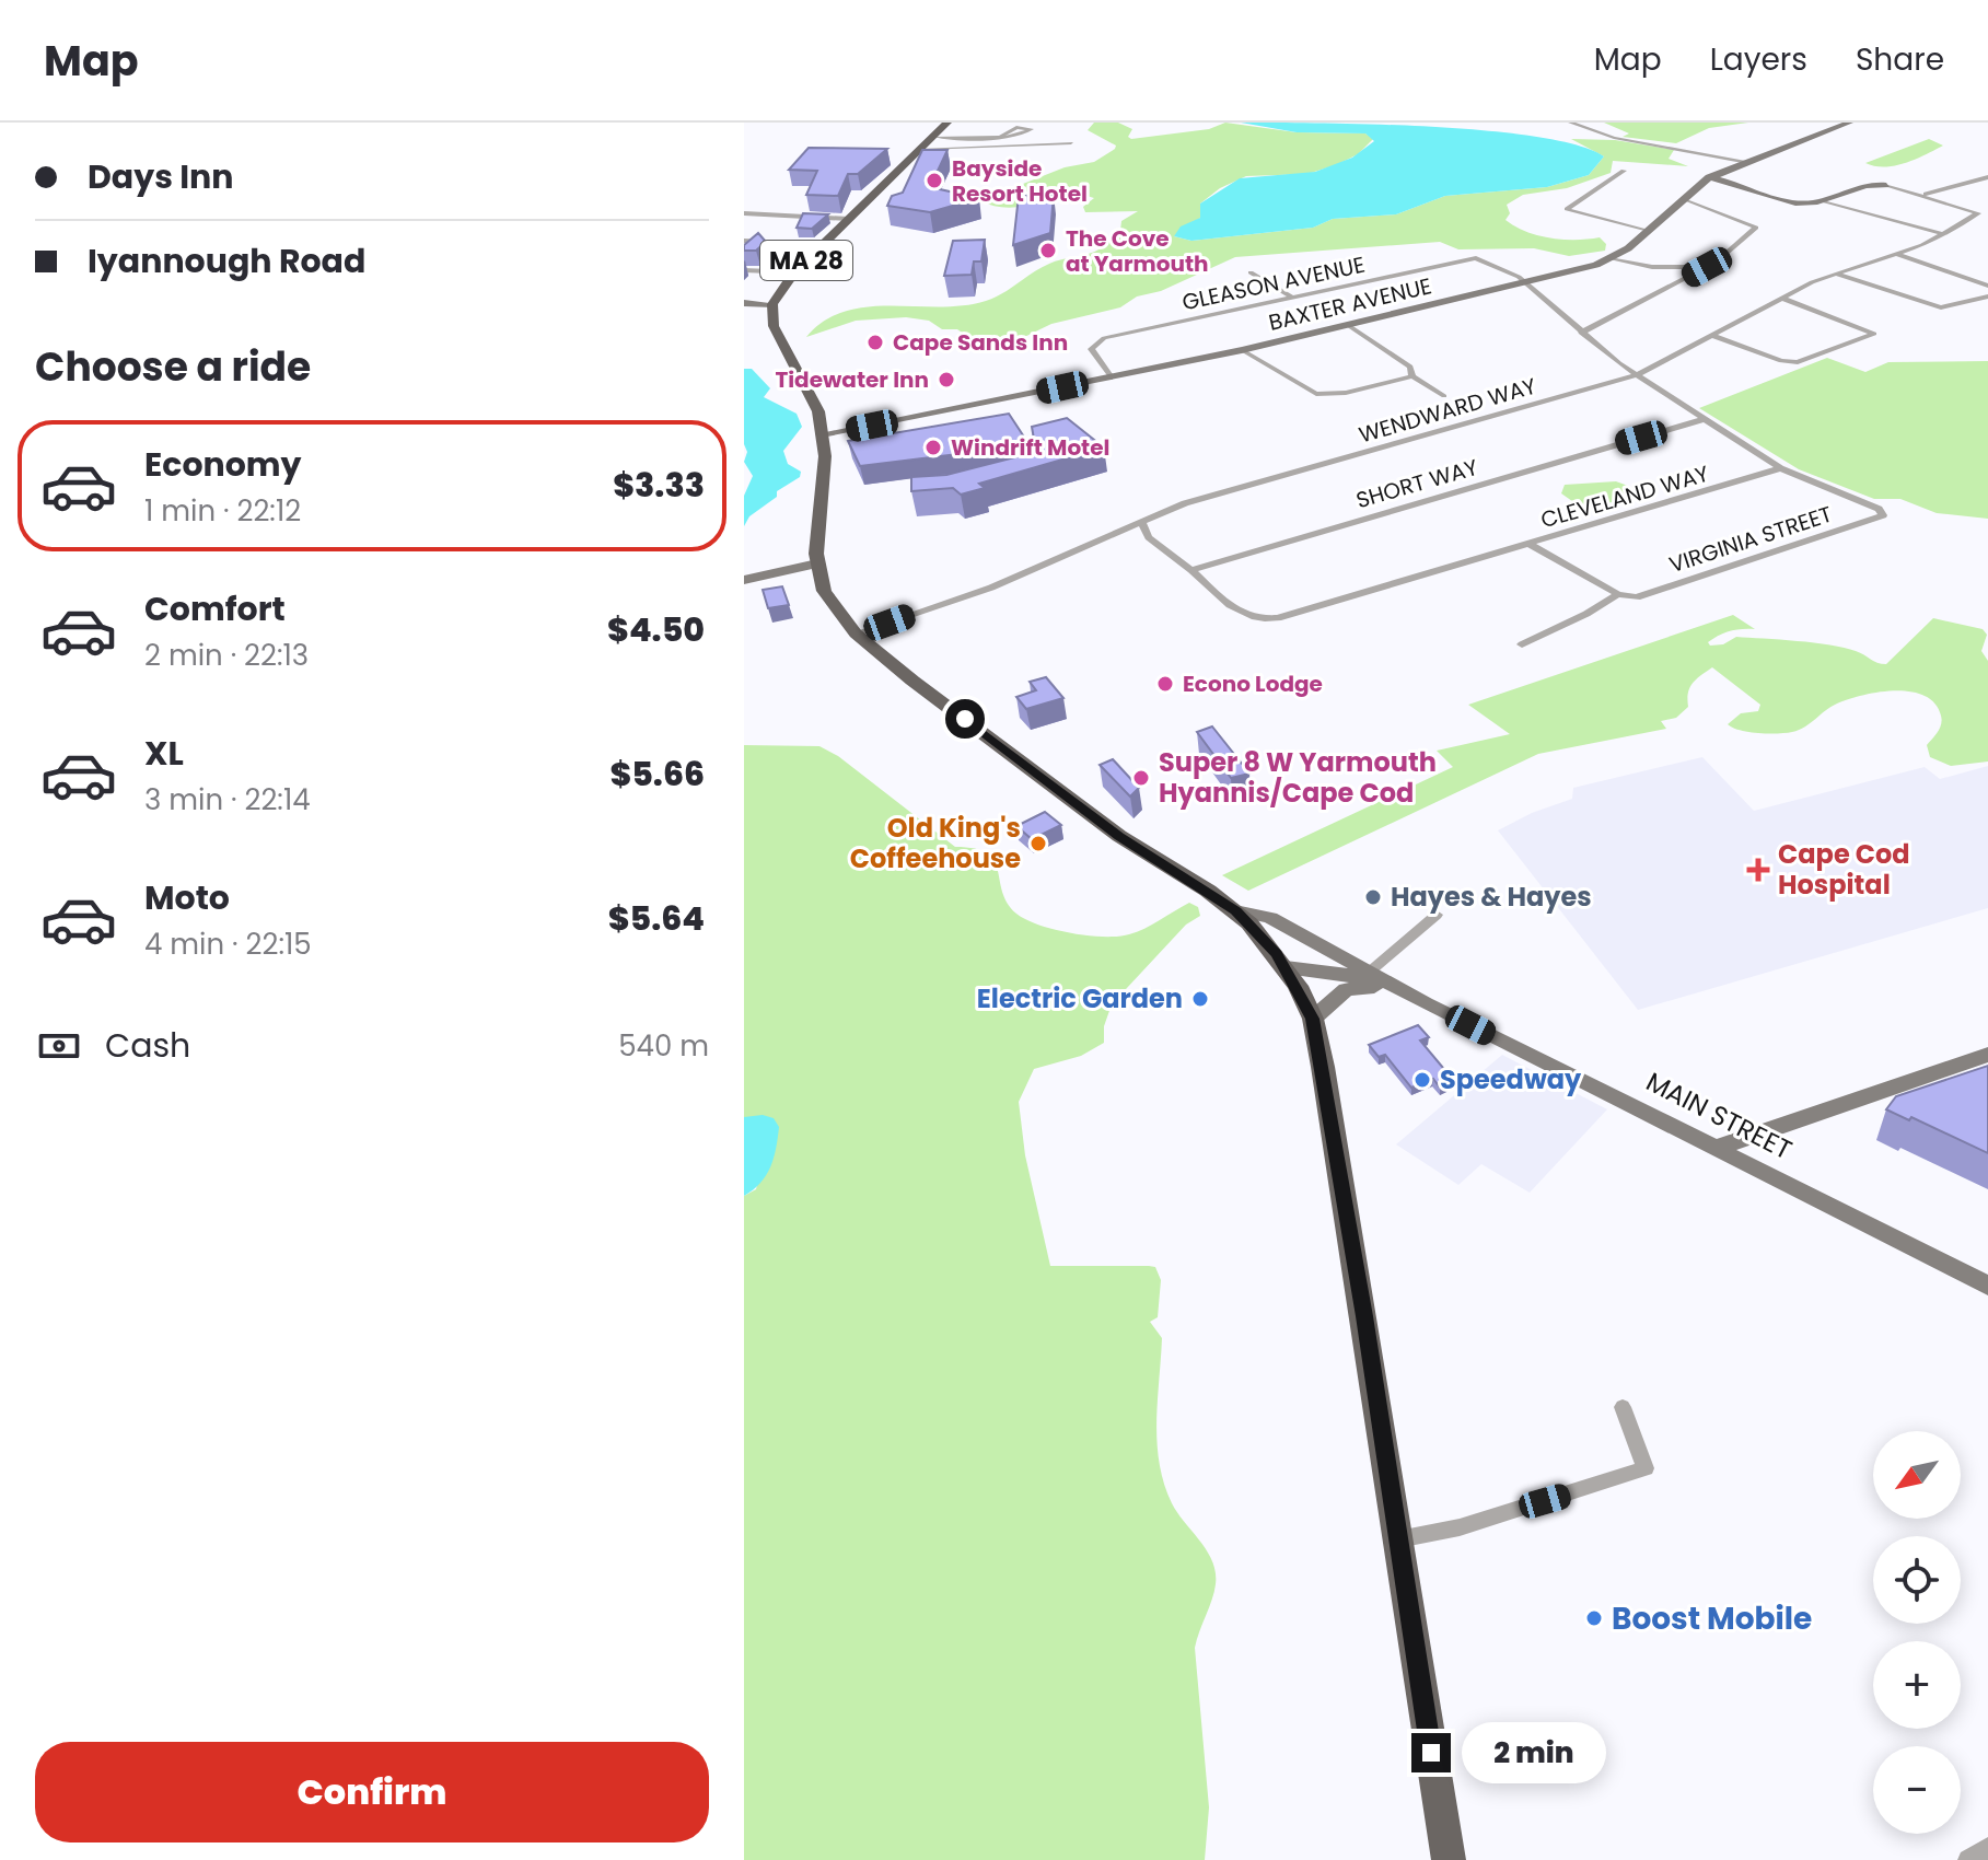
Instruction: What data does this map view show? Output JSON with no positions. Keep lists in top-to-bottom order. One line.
{"streets":{"main road":["MA 28","MAIN STREET"],"street":["GLEASON AVENUE","BAXTER AVENUE","WENDWARD WAY","SHORT WAY","CLEVELAND WAY","VIRGINIA STREET"]},"crossings":[["MA 28","MAIN STREET"],["GLEASON AVENUE","BAXTER AVENUE"],["GLEASON AVENUE","CLEVELAND WAY"],["BAXTER AVENUE","CLEVELAND WAY"],["BAXTER AVENUE","MAIN STREET"],["WENDWARD WAY","CLEVELAND WAY"],["WENDWARD WAY","MAIN STREET"],["SHORT WAY","CLEVELAND WAY"],["CLEVELAND WAY","VIRGINIA STREET"]],"places":{"other":["Bayside Resort Hotel","The Cove at Yarmouth","Cape Sands Inn","Tidewater Inn","Windrift Motel","Econo Lodge","Super 8 W Yarmouth Hyannis/Cape Cod","Old King's Coffeehouse","Hayes & Hayes","Electric Garden","Speedway","Boost Mobile"],"health":["Cape Cod Hospital"]},"north":"bottom left","page":{"header":"Map","nav":["Map","Layers","Share"],"banner":["Days Inn","Iyannough Road"],"heading":"Choose a ride","list":[{"name":"Economy","note":"1 min · 22:12","value":"$3.33"},{"name":"Comfort","note":"2 min · 22:13","value":"$4.50"},{"name":"XL","note":"3 min · 22:14","value":"$5.66"},{"name":"Moto","note":"4 min · 22:15","value":"$5.64"}],"pay":["Cash","540 m"],"map_buttons":["+","−"],"bubble":"2 min","buttons":"Confirm"}}
